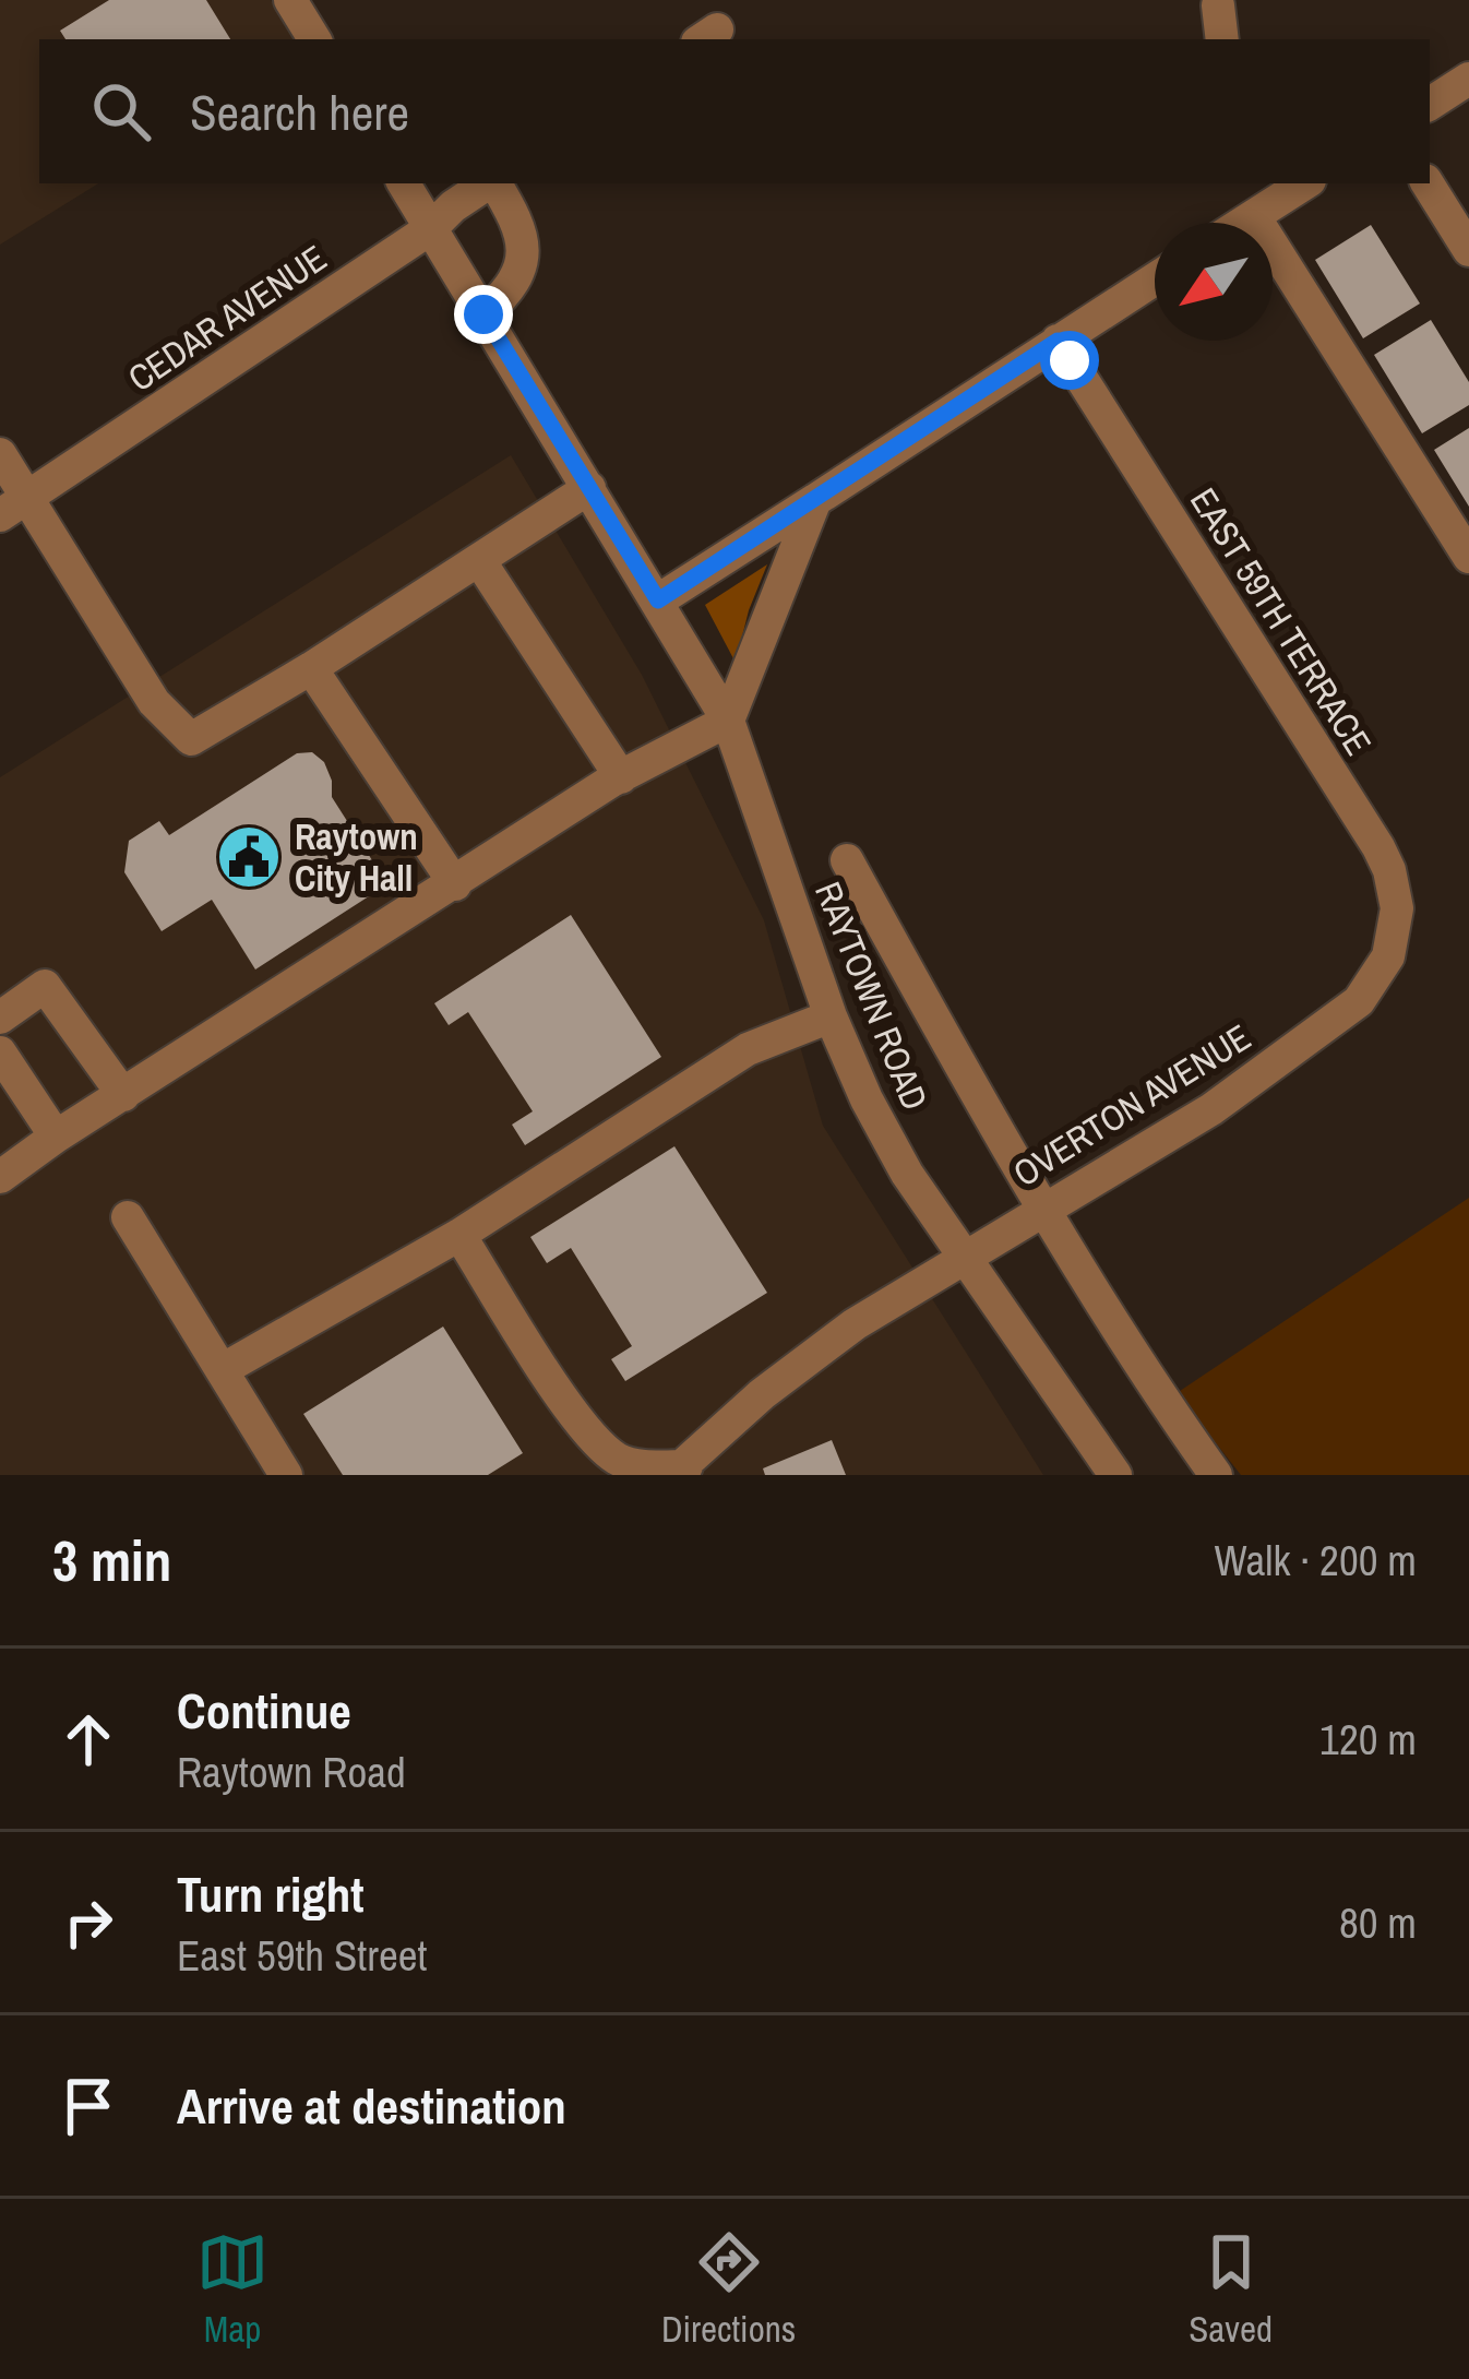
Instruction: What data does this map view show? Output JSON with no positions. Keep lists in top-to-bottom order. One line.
{"streets":{"street":["CEDAR AVENUE","EAST 59TH TERRACE","RAYTOWN ROAD","OVERTON AVENUE"]},"crossings":[["CEDAR AVENUE","RAYTOWN ROAD"],["EAST 59TH TERRACE","OVERTON AVENUE"],["RAYTOWN ROAD","OVERTON AVENUE"]],"places":{"public building":["Raytown City Hall"]},"north":"bottom left","page":{"search":"Search here","heading":["3 min","Walk · 200 m"],"list":[["Continue","Raytown Road","120 m"],["Turn right","East 59th Street","80 m"],"Arrive at destination"],"nav":["Map","Directions","Saved"]}}
